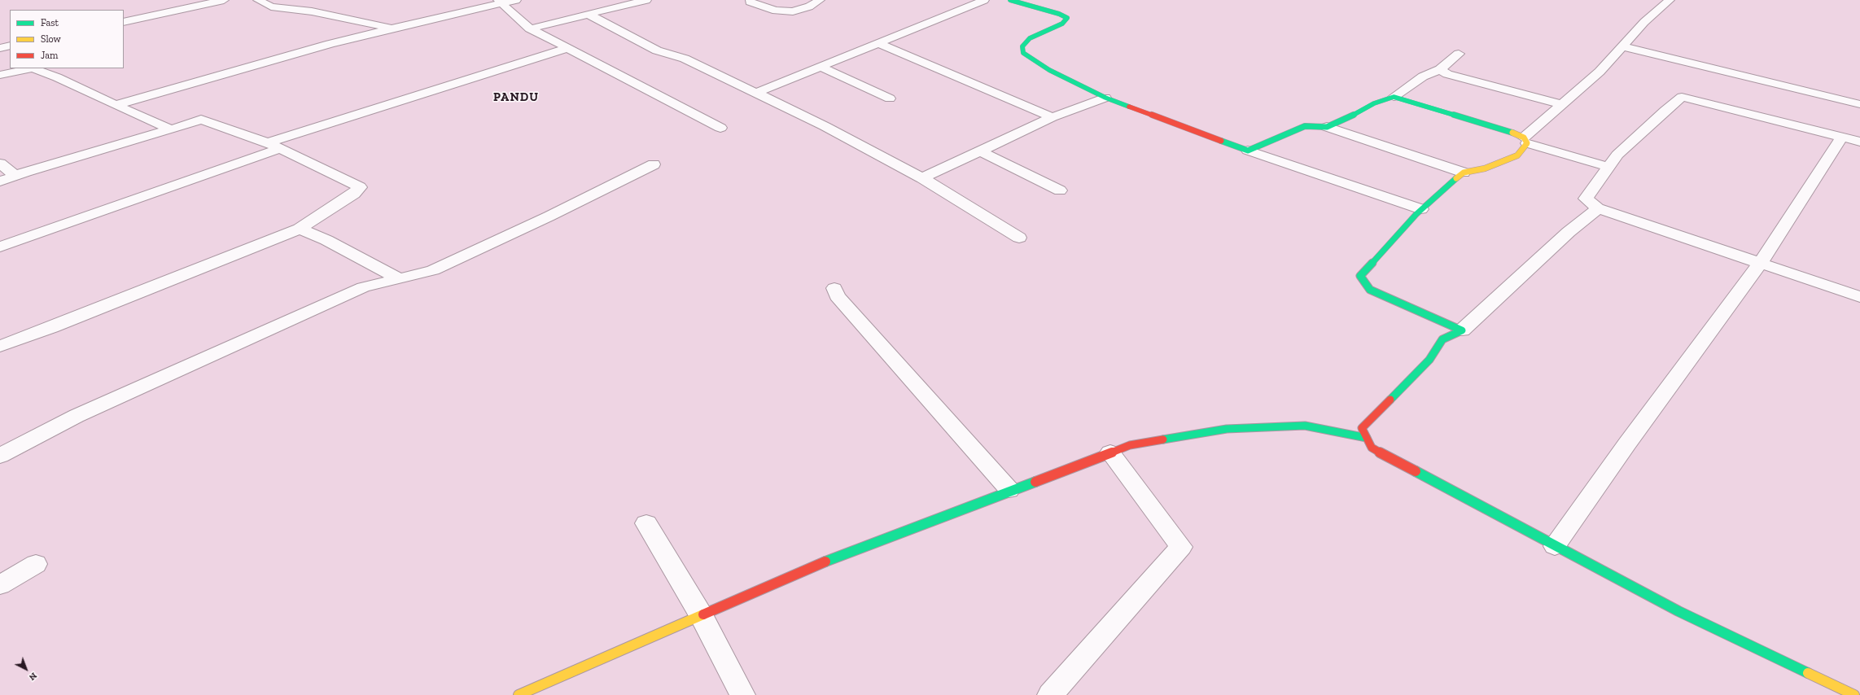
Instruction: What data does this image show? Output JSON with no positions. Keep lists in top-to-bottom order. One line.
{"districts":["PANDU"],"legend":["Fast","Slow","Jam"],"north":"bottom right"}
